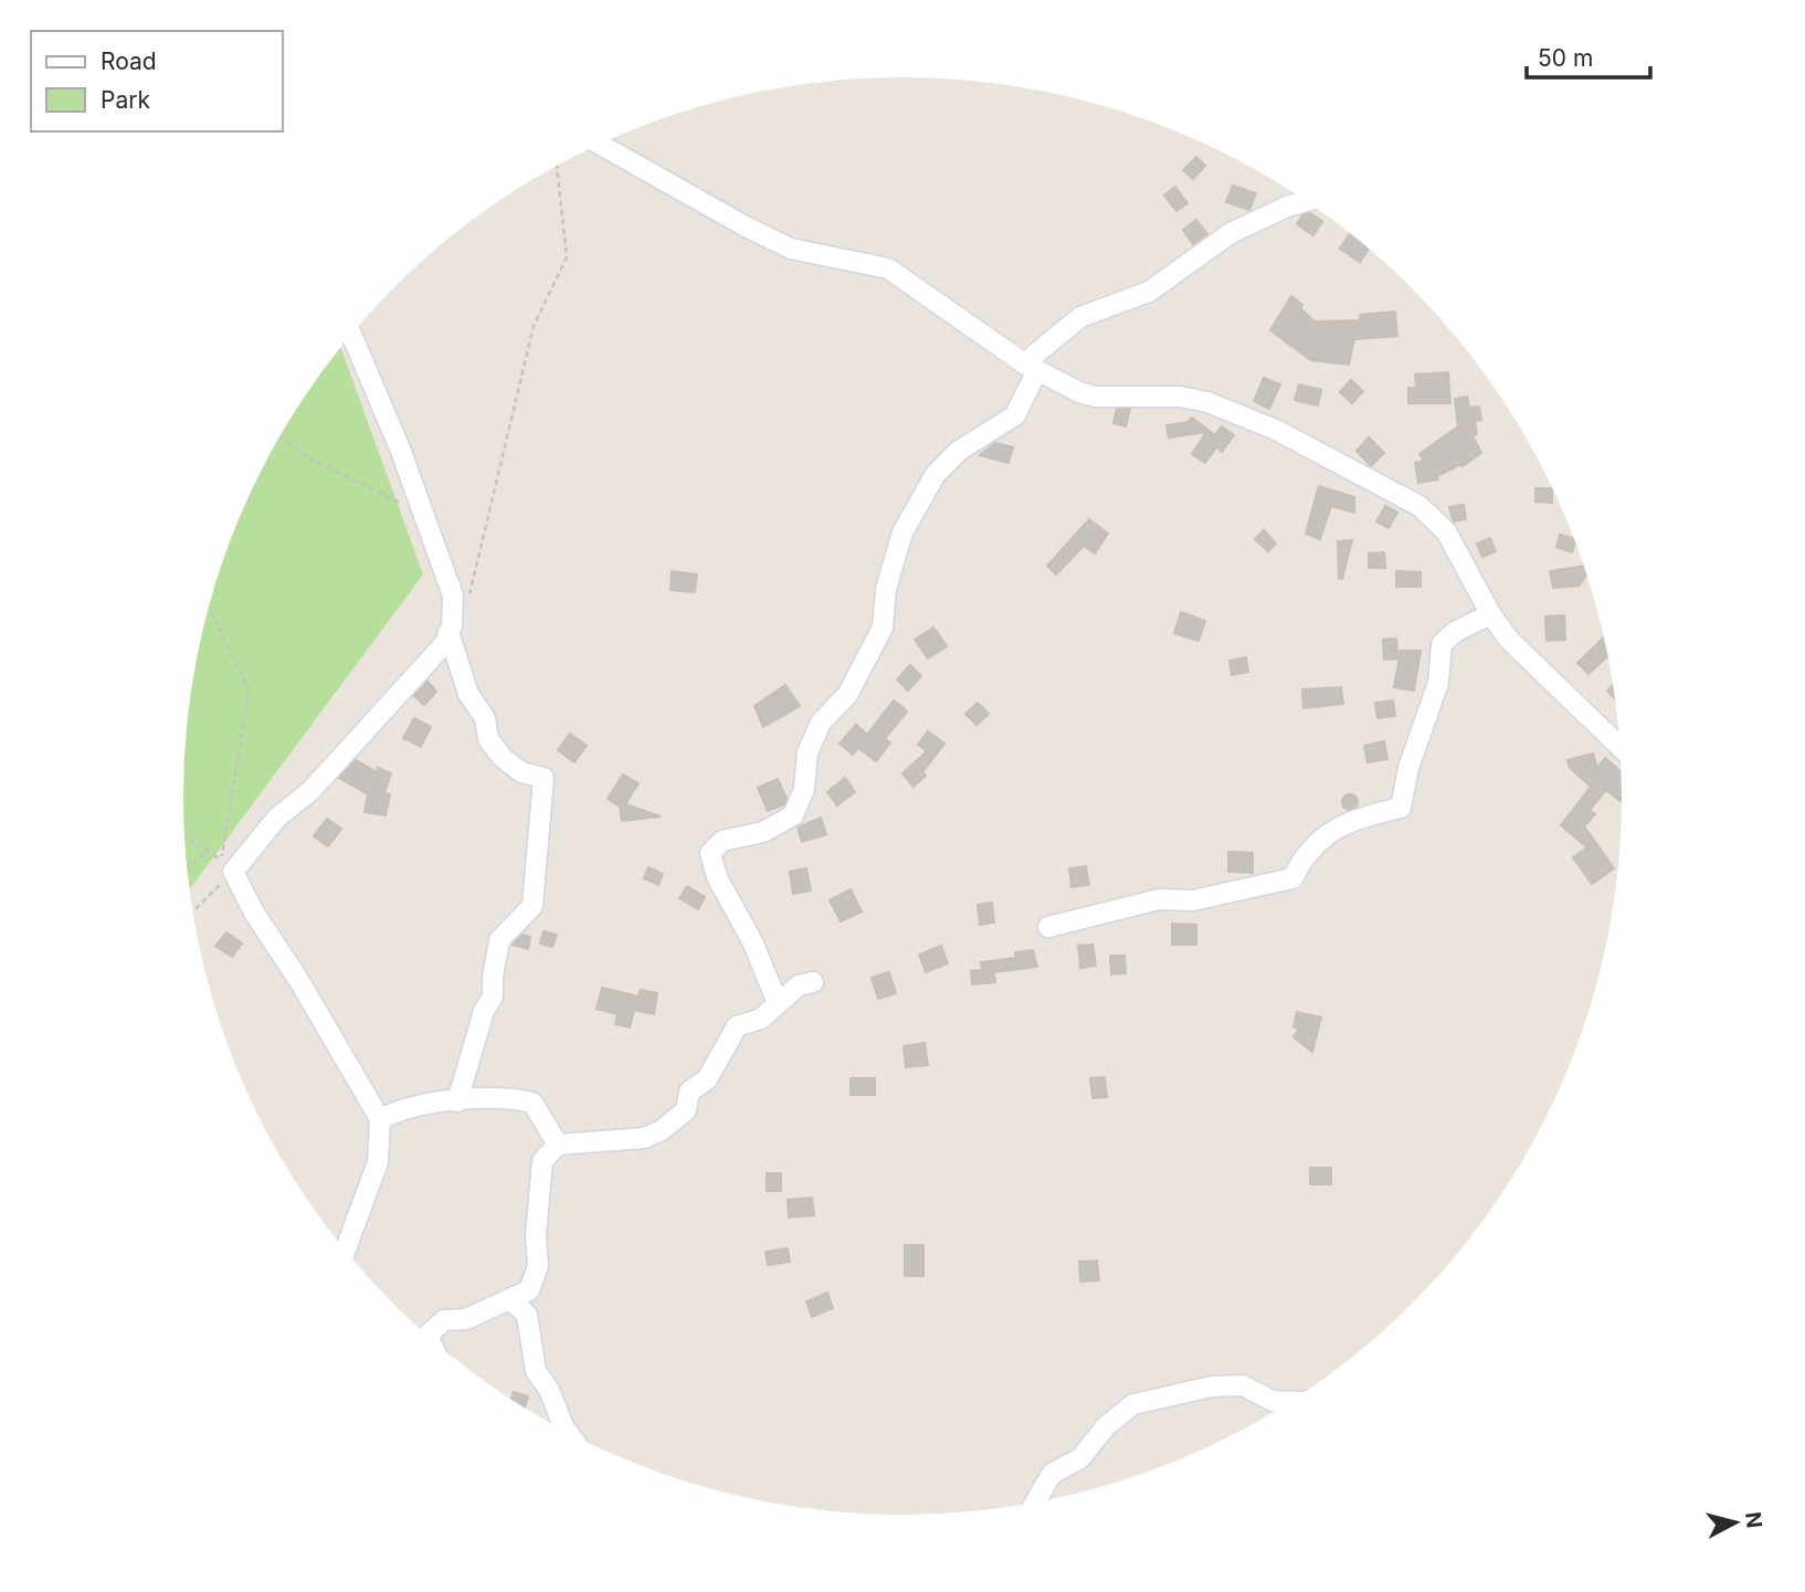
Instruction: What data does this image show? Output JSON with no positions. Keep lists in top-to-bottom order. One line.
{"legend":["Road","Park"],"scale_bar":"50 m","north":"right"}
